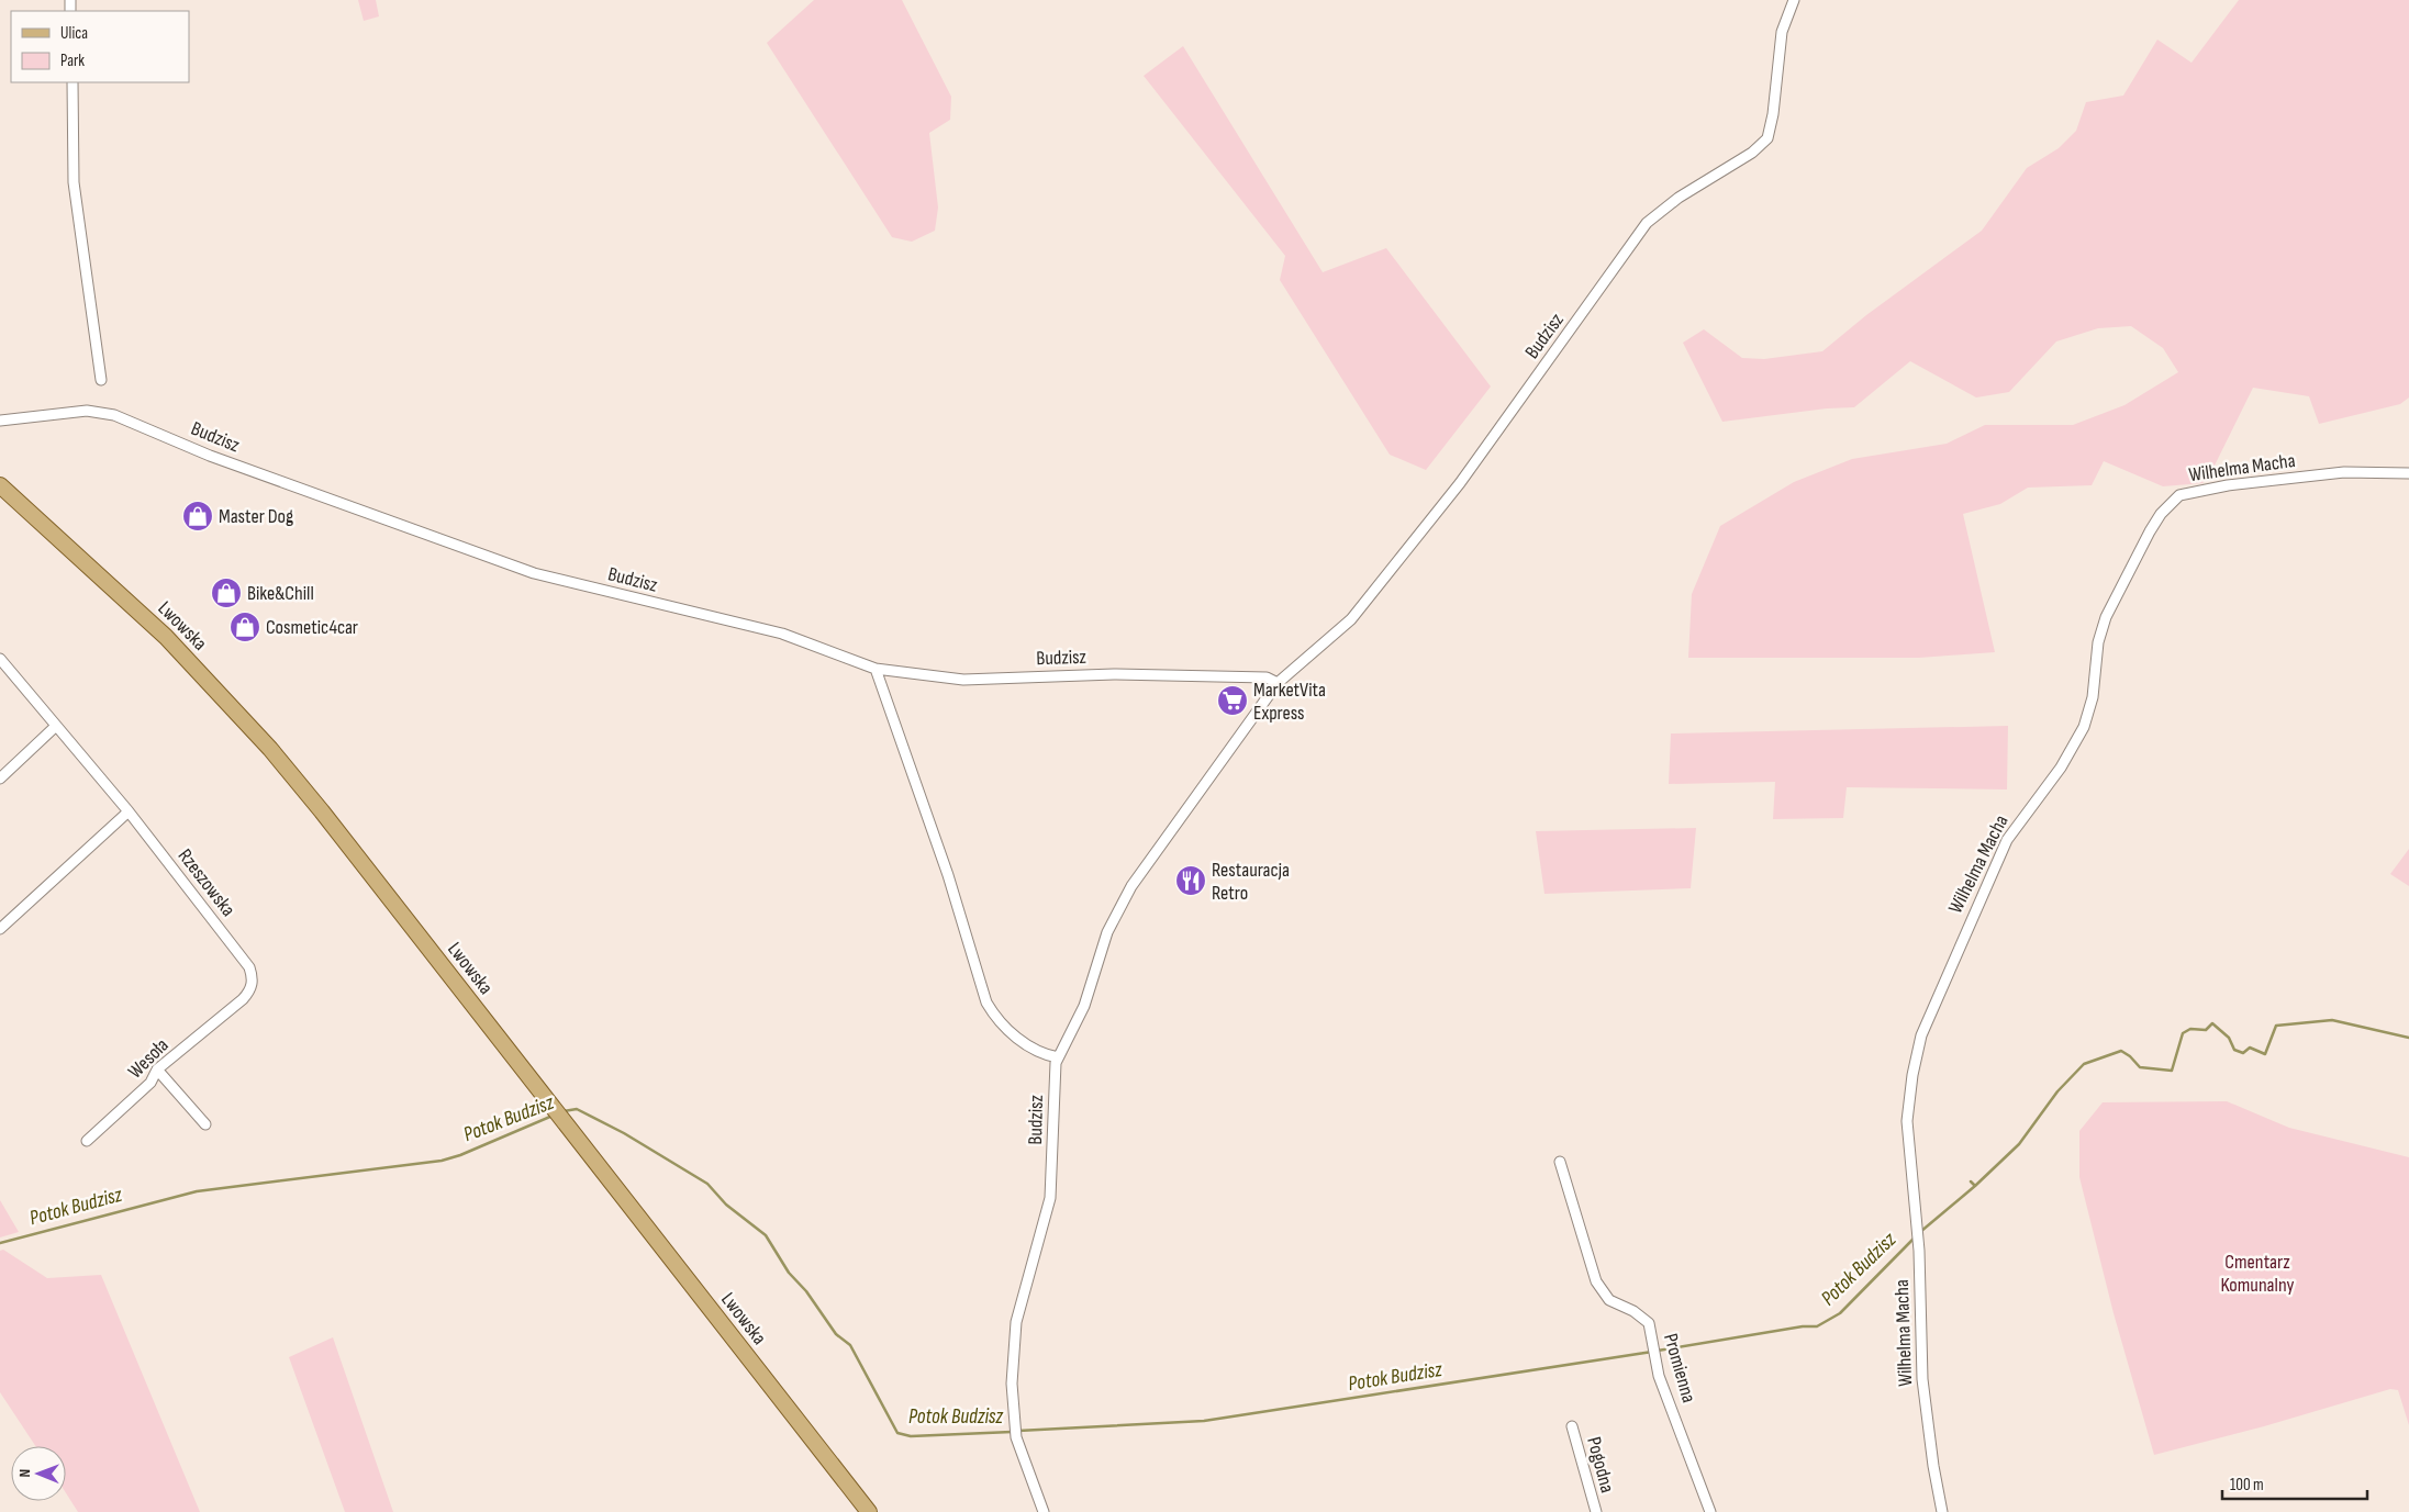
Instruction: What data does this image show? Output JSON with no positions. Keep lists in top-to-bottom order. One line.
{"streets":{"main road":["Lwowska"],"street":["Budzisz","Wilhelma Macha","Rzeszowska","Wesoła","Promienna","Pogodna"]},"crossings":[["Rzeszowska","Wesoła"]],"water":["Potok Budzisz"],"parks":["Cmentarz Komunalny"],"places":{"shop":["Master Dog","Bike&Chill","Cosmetic4car"],"supermarket":["MarketVita Express"],"restaurant":["Restauracja Retro"]},"legend":["Ulica","Park"],"scale_bar":"100 m","north":"left"}
